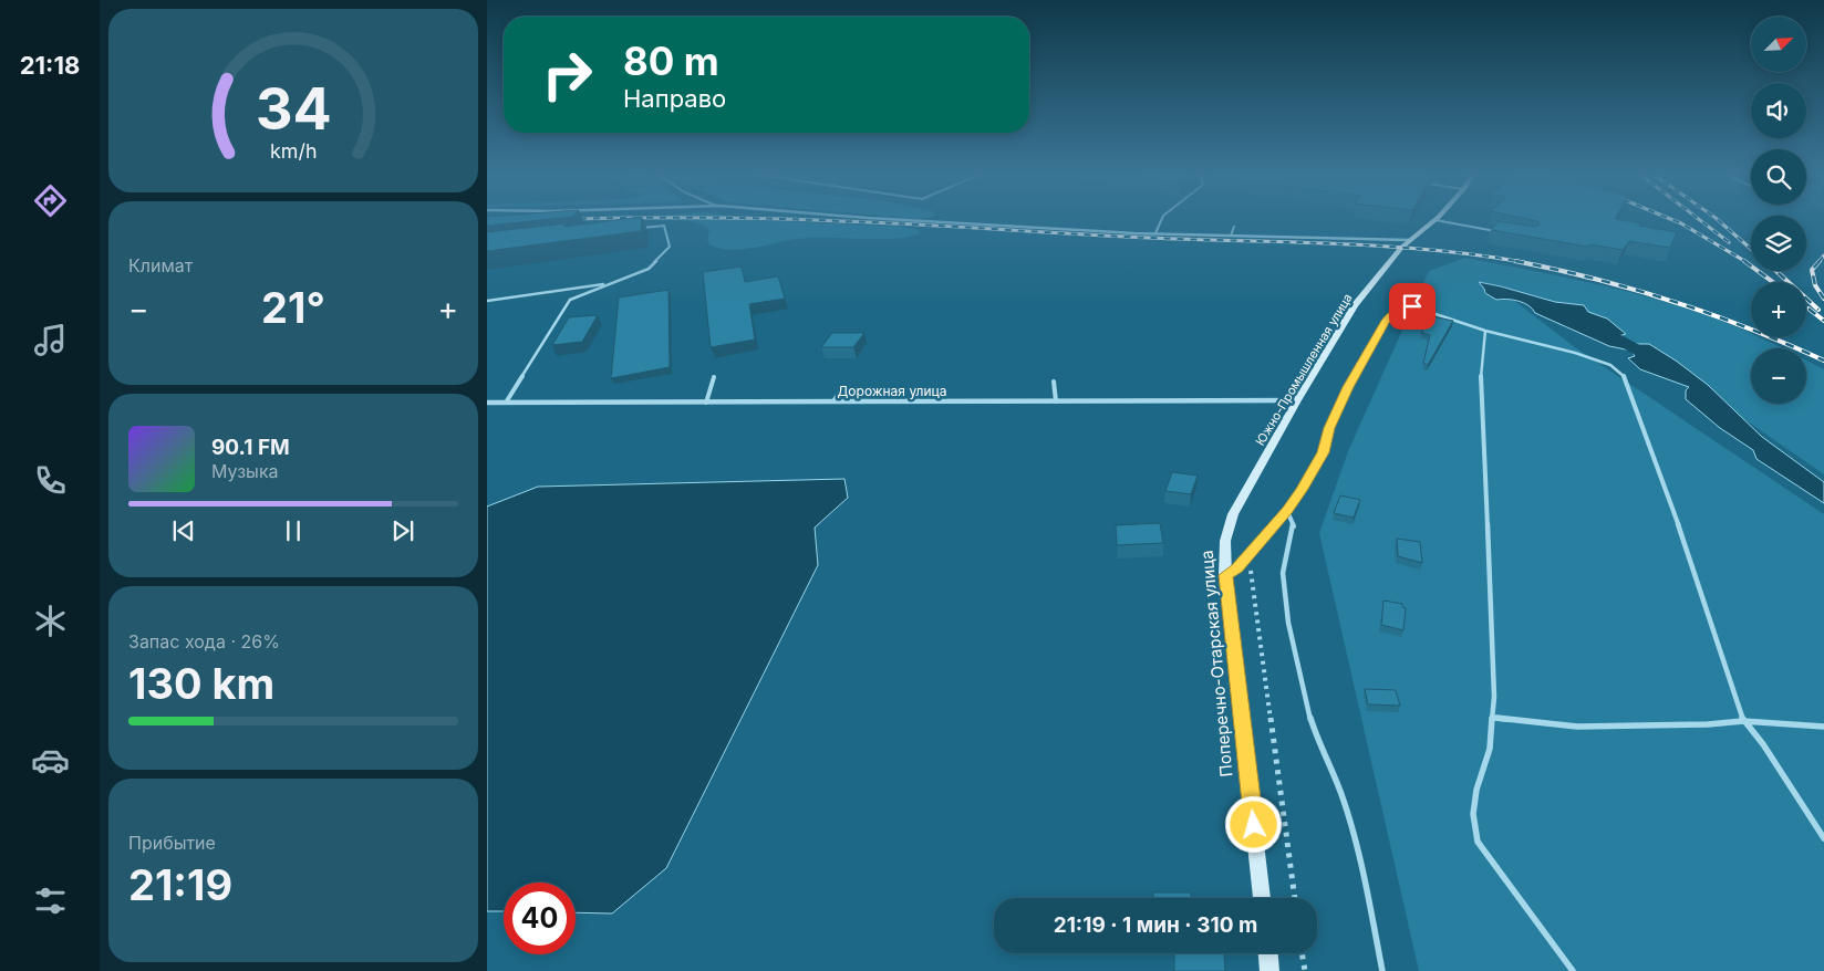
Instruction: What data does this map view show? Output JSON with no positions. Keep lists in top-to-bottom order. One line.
{"streets":{"street":["Южно-Промышленная улица","Дорожная улица","Поперечно-Отарская улица"]},"crossings":[["Южно-Промышленная улица","Дорожная улица"],["Южно-Промышленная улица","Поперечно-Отарская улица"]],"north":"top right","page":{"tabs":"21:18","map_buttons":["+","−"],"turn":["80 m","Направо"],"tile":["Климат",["Запас хода · 26%","130 km"],["Прибытие","21:19"]],"heat":["−","21°","+"],"song":["90.1 FM","Музыка"],"limit":"40","trip":"21:19 · 1 мин · 310 m","gauge":["34","km/h"]}}
